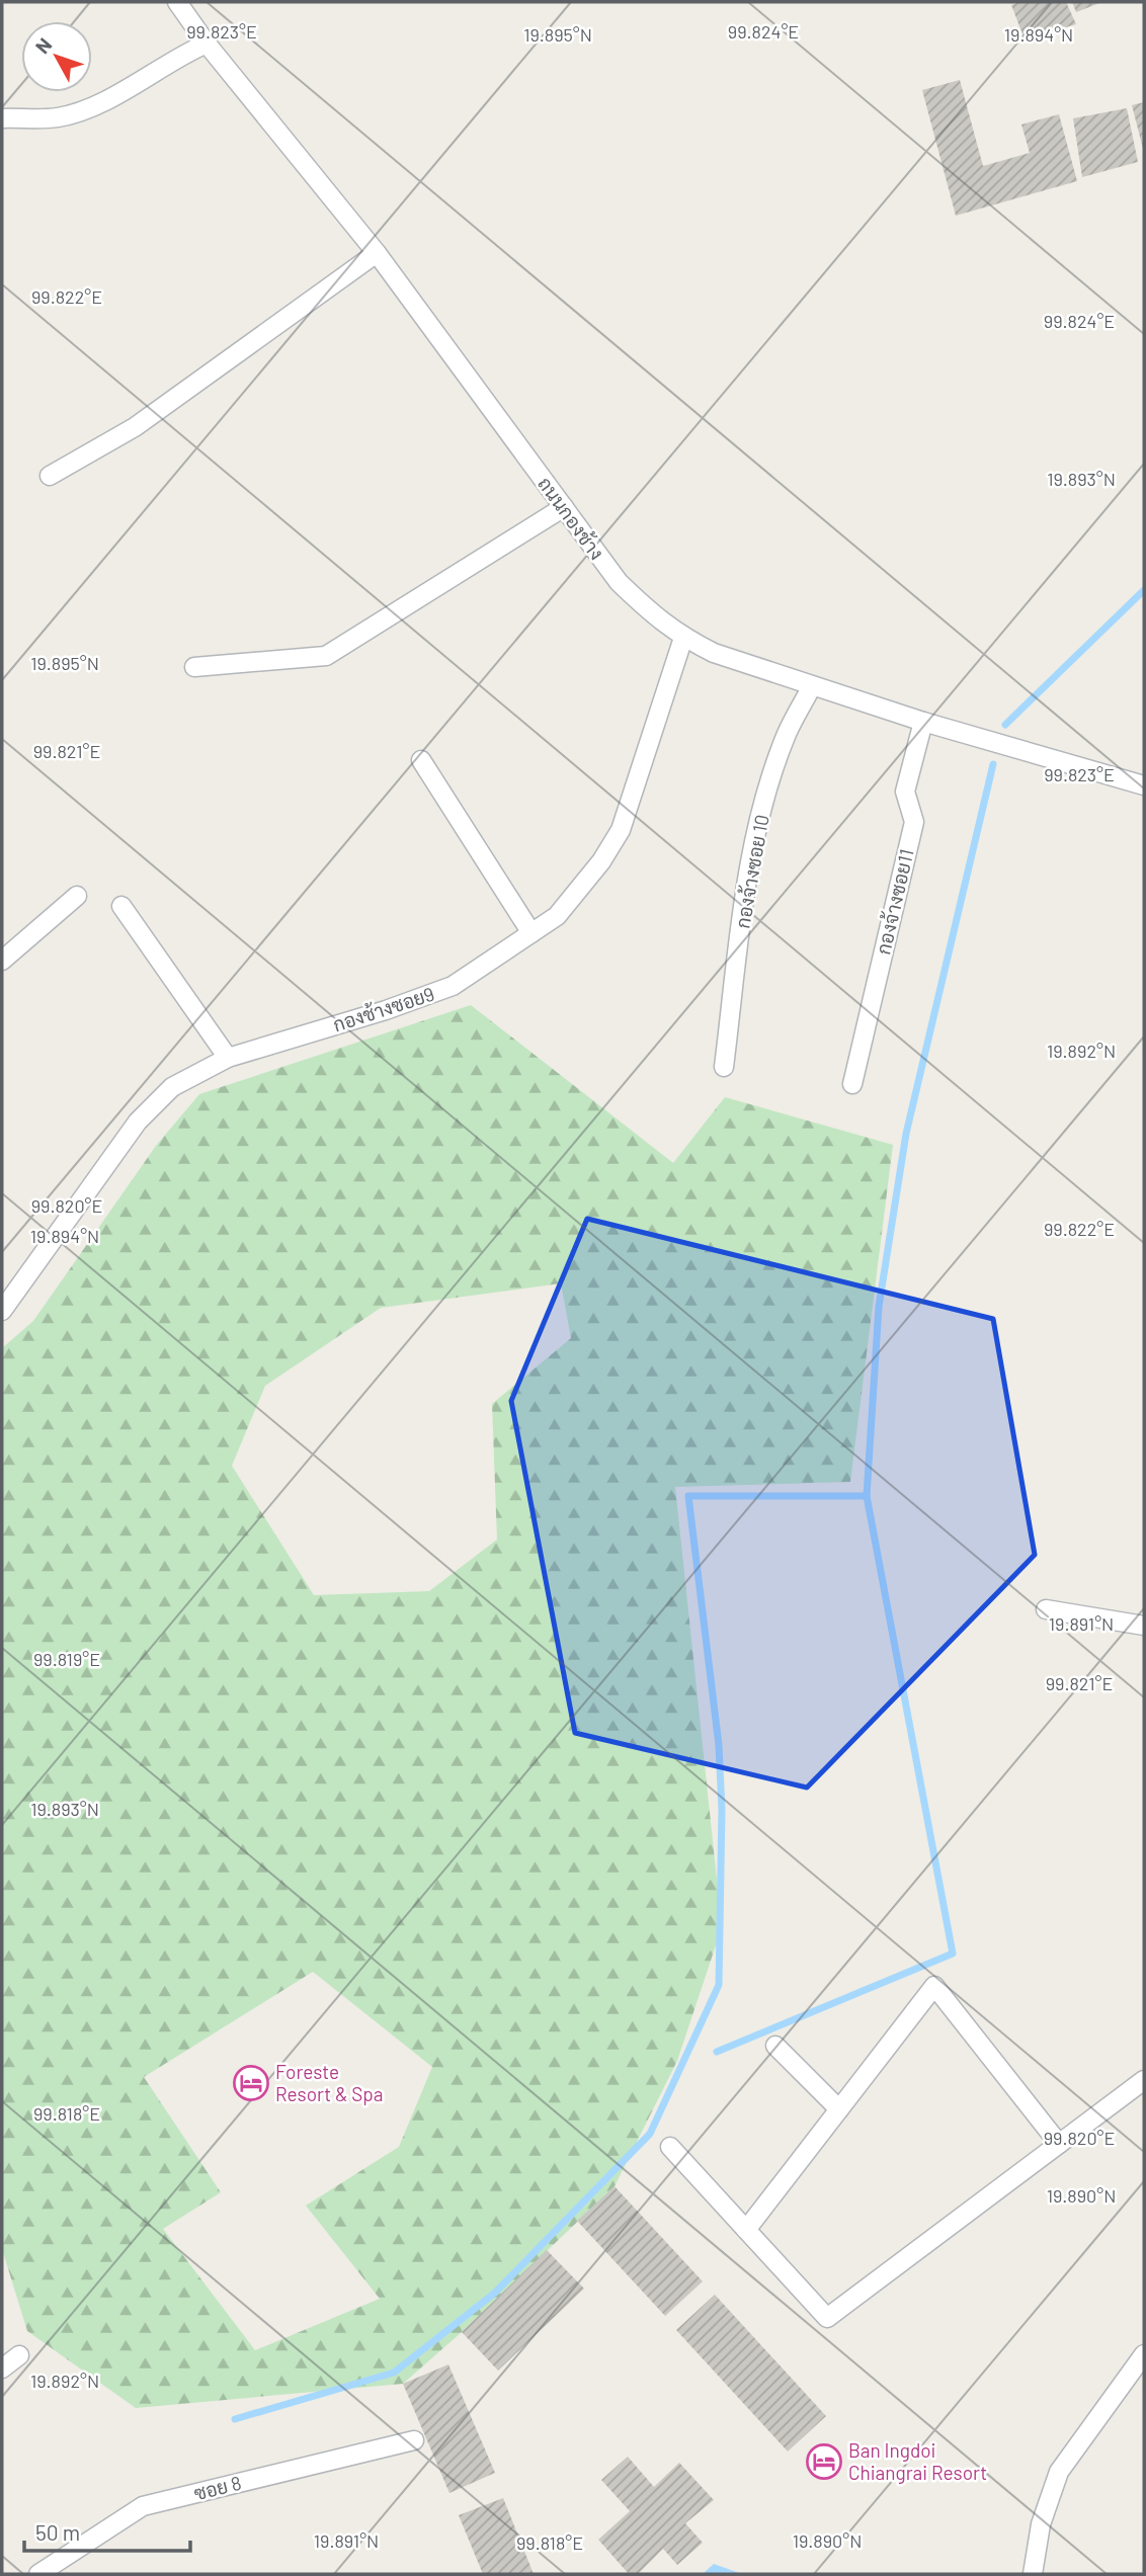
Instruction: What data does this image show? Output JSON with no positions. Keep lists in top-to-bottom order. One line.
{"streets":{"street":["ถนนกองช้าง","กองจ้างซอย 10","กองจ้างซอย11","กองช้างซอย9","ซอย 8"]},"crossings":[["ถนนกองช้าง","กองจ้างซอย 10"],["ถนนกองช้าง","กองจ้างซอย11"],["ถนนกองช้าง","กองช้างซอย9"]],"places":{"hotel":["Foreste Resort & Spa","Ban Ingdoi Chiangrai Resort"]},"scale_bar":"50 m","north":"top left","coordinates":["99.823°E","99.824°E","19.895°N","19.894°N","99.822°E","19.893°N","99.821°E","19.892°N","99.820°E","19.891°N","99.819°E","99.818°E","19.890°N"]}
